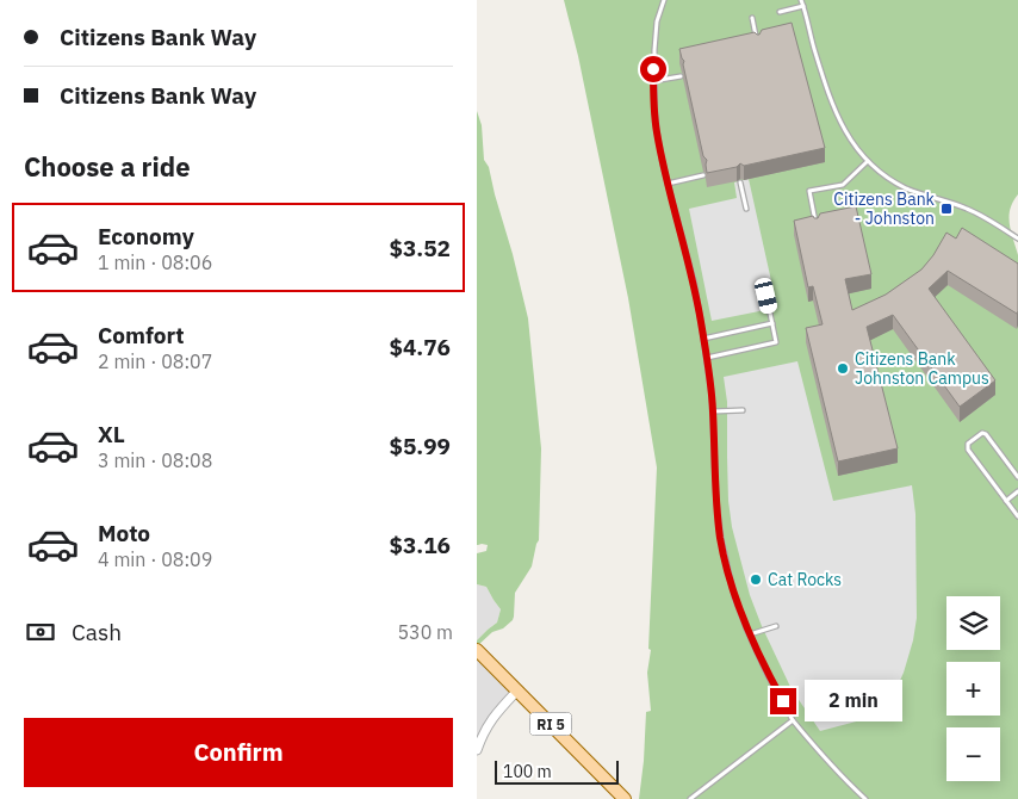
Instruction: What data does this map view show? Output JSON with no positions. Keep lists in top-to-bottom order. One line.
{"streets":{"main road":["RI 5"]},"places":{"transit":["Citizens Bank - Johnston"],"other":["Citizens Bank Johnston Campus","Cat Rocks"]},"scale_bar":"100 m","page":{"banner":["Citizens Bank Way","Citizens Bank Way"],"heading":"Choose a ride","list":[{"name":"Economy","note":"1 min · 08:06","value":"$3.52"},{"name":"Comfort","note":"2 min · 08:07","value":"$4.76"},{"name":"XL","note":"3 min · 08:08","value":"$5.99"},{"name":"Moto","note":"4 min · 08:09","value":"$3.16"}],"map_buttons":["+","−"],"pay":["Cash","530 m"],"bubble":"2 min","buttons":"Confirm","scale":"100 m"}}
